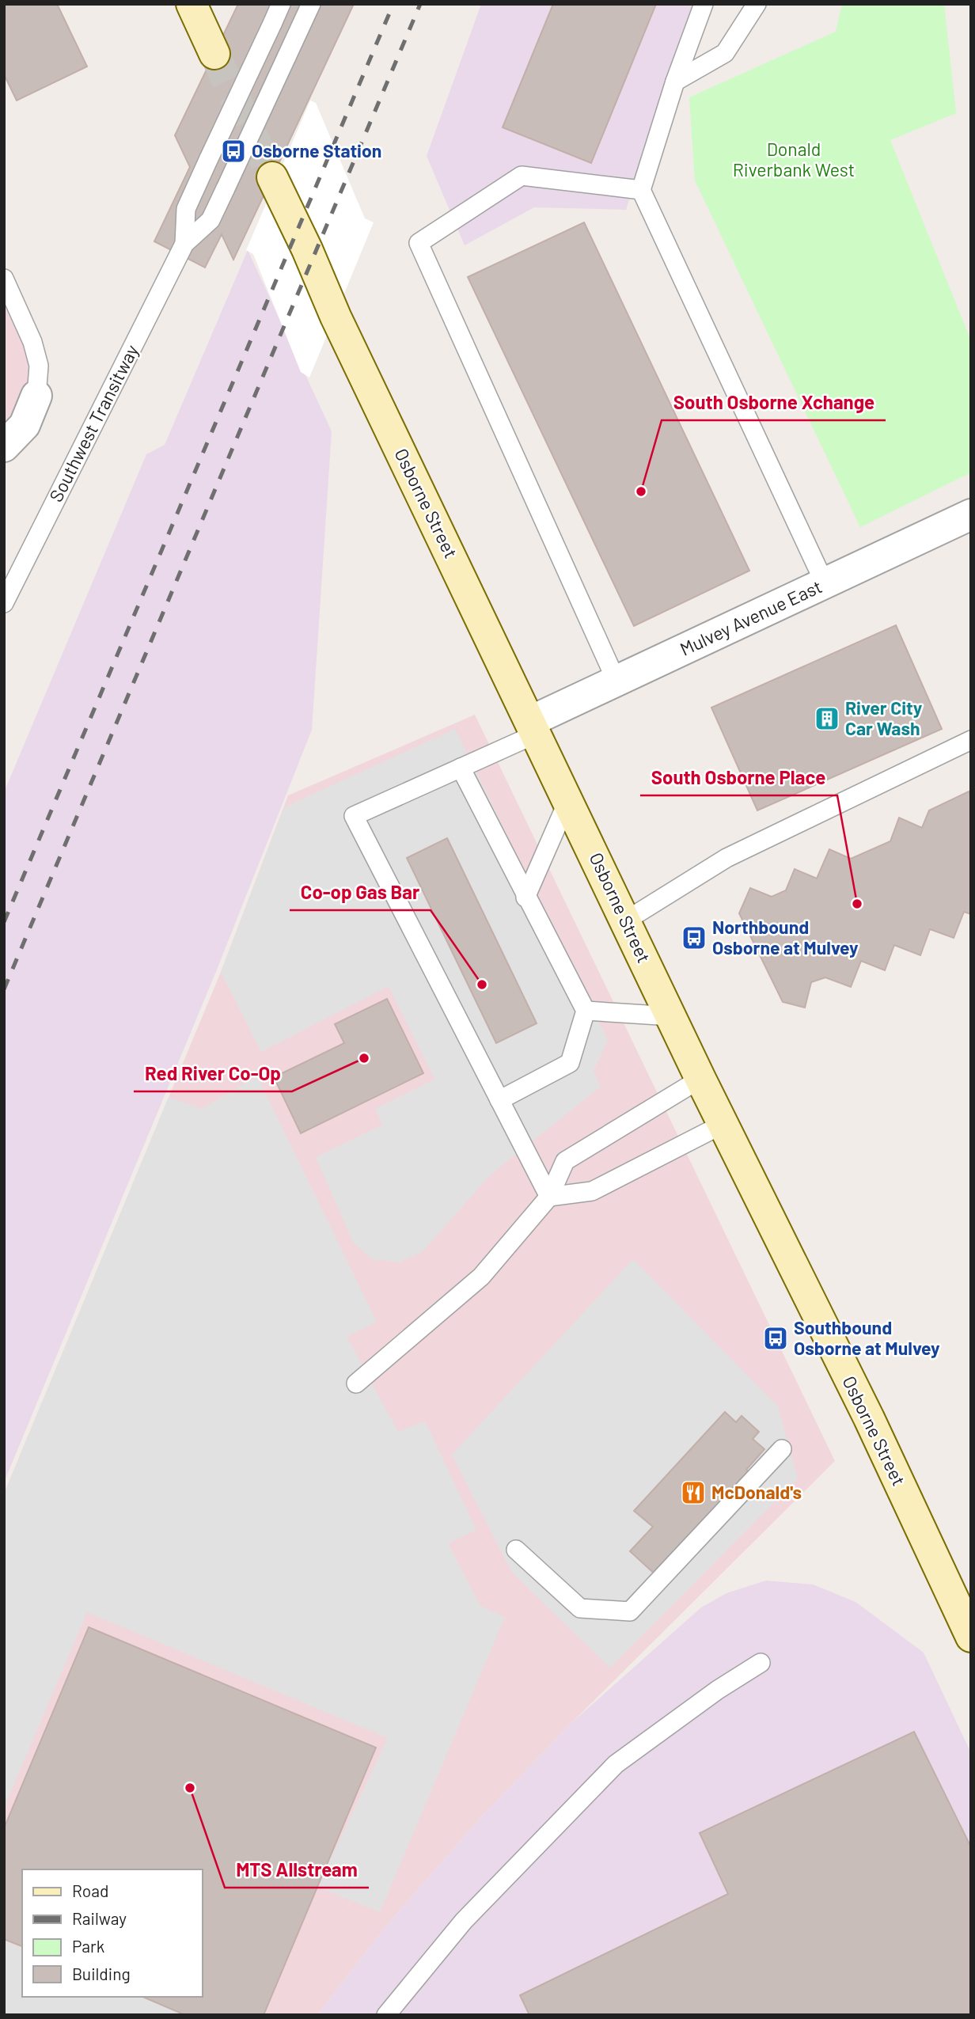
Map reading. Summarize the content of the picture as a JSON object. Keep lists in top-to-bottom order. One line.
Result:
{"streets":{"main road":["Osborne Street"],"street":["Mulvey Avenue East"],"lane":["Southwest Transitway"]},"crossings":[["Osborne Street","Mulvey Avenue East"]],"parks":["Donald Riverbank West"],"places":{"bus stop":["Osborne Station","Northbound Osborne at Mulvey","Southbound Osborne at Mulvey"],"other":["South Osborne Xchange","South Osborne Place","Co-op Gas Bar","Red River Co-Op","MTS Allstream"],"building":["River City Car Wash"],"restaurant":["McDonald's"]},"legend":["Road","Railway","Park","Building"]}
